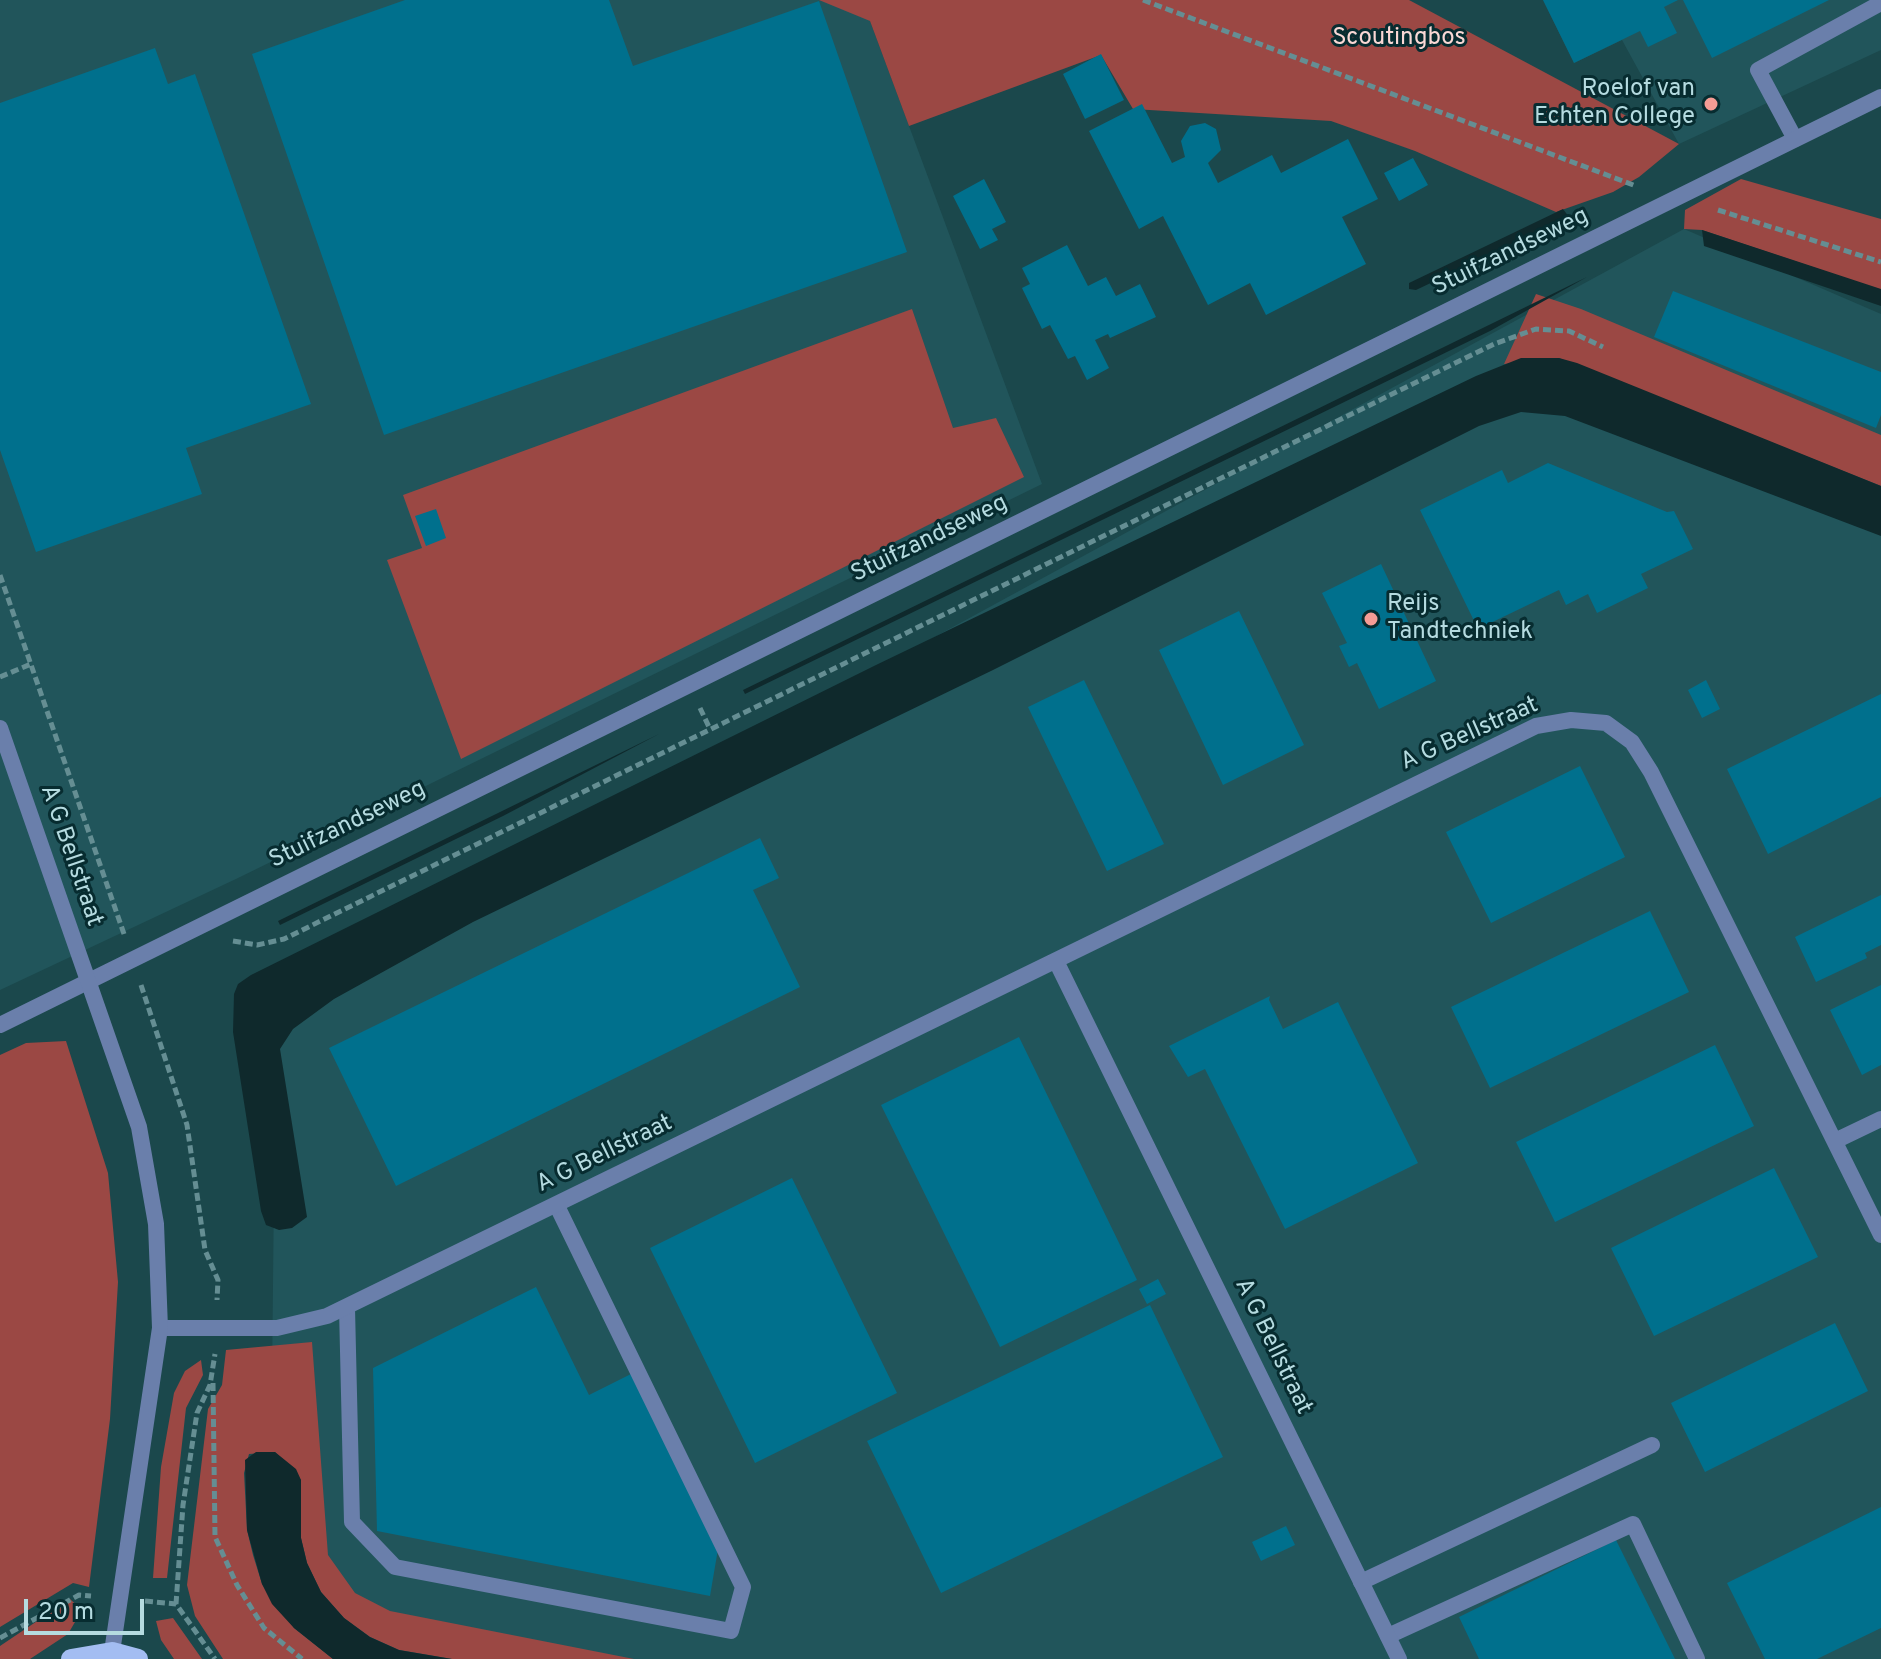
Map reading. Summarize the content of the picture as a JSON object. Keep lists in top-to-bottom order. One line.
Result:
{"streets":{"street":["Stuifzandseweg","A G Bellstraat"]},"crossings":[["Stuifzandseweg","A G Bellstraat"]],"parks":["Scoutingbos"],"places":["Roelof van Echten College","Reijs Tandtechniek"],"scale_bar":"20 m"}
